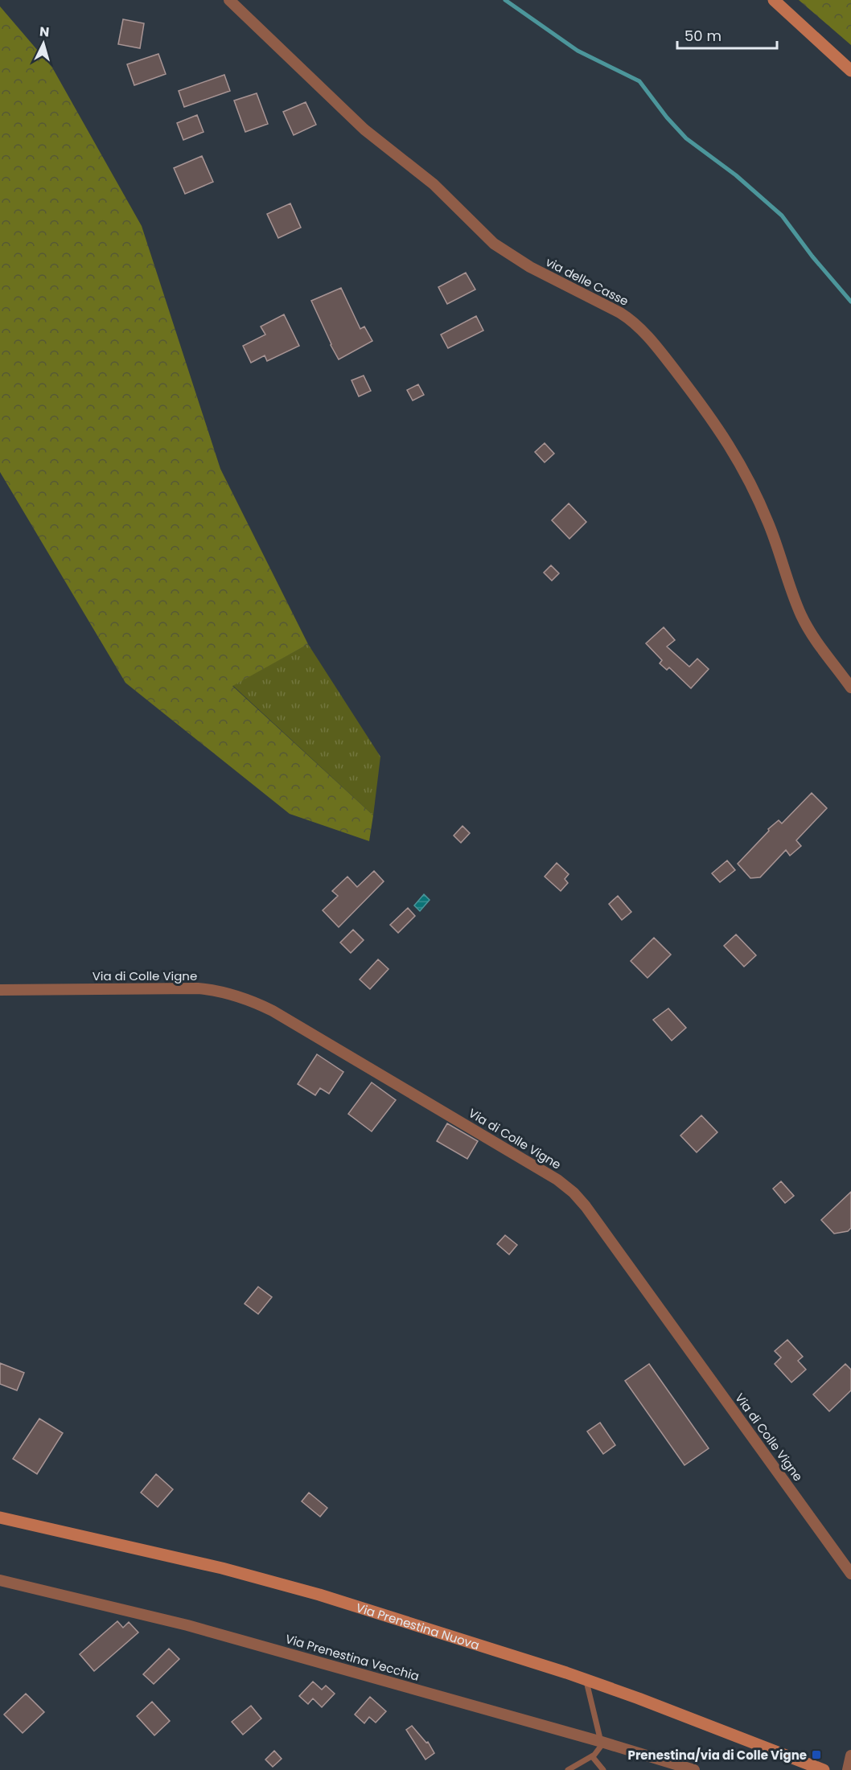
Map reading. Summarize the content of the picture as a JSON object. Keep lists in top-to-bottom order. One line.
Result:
{"streets":{"main road":["Via Prenestina Nuova"],"street":["via delle Casse","Via di Colle Vigne","Via Prenestina Vecchia"]},"places":{"transit":["Prenestina/via di Colle Vigne"]},"scale_bar":"50 m","north":"top"}
